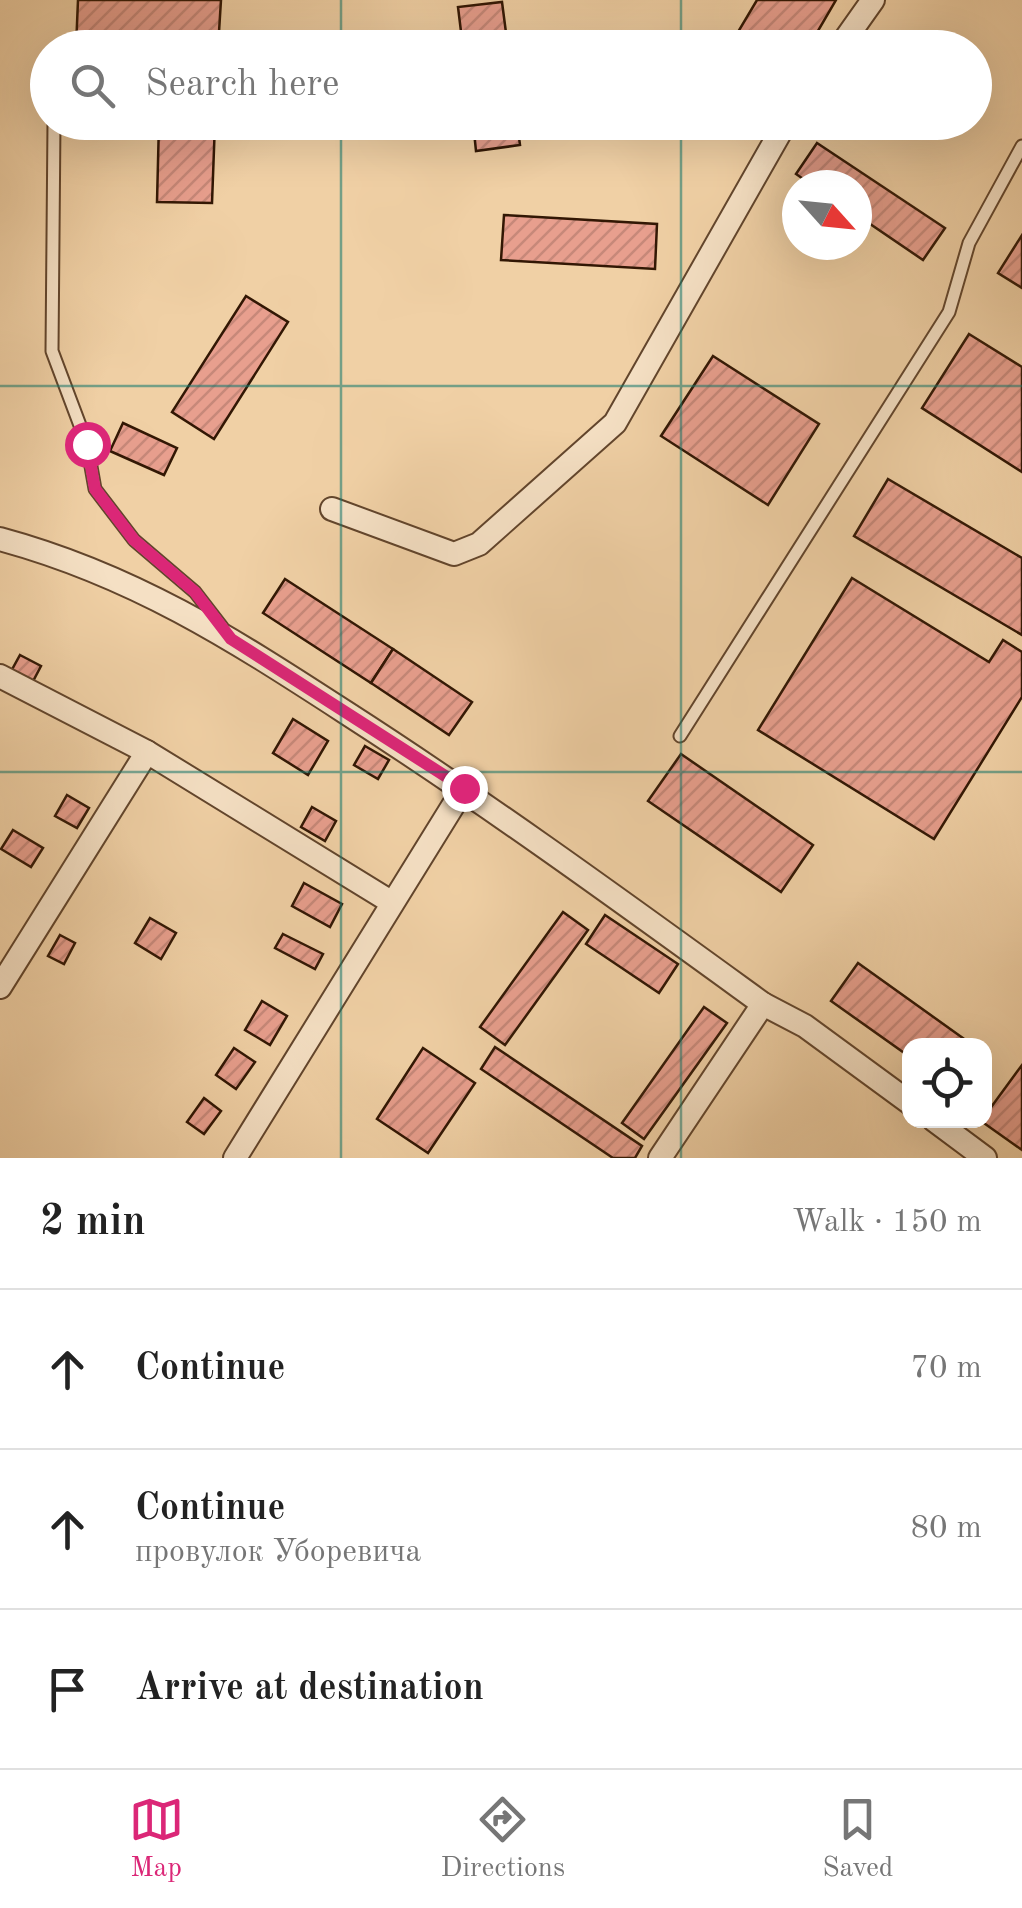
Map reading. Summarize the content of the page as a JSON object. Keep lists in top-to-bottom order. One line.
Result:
{"north":"bottom right","page":{"search":"Search here","heading":["2 min","Walk · 150 m"],"list":[["Continue","70 m"],["Continue","провулок Уборевича","80 m"],"Arrive at destination"],"nav":["Map","Directions","Saved"]}}
